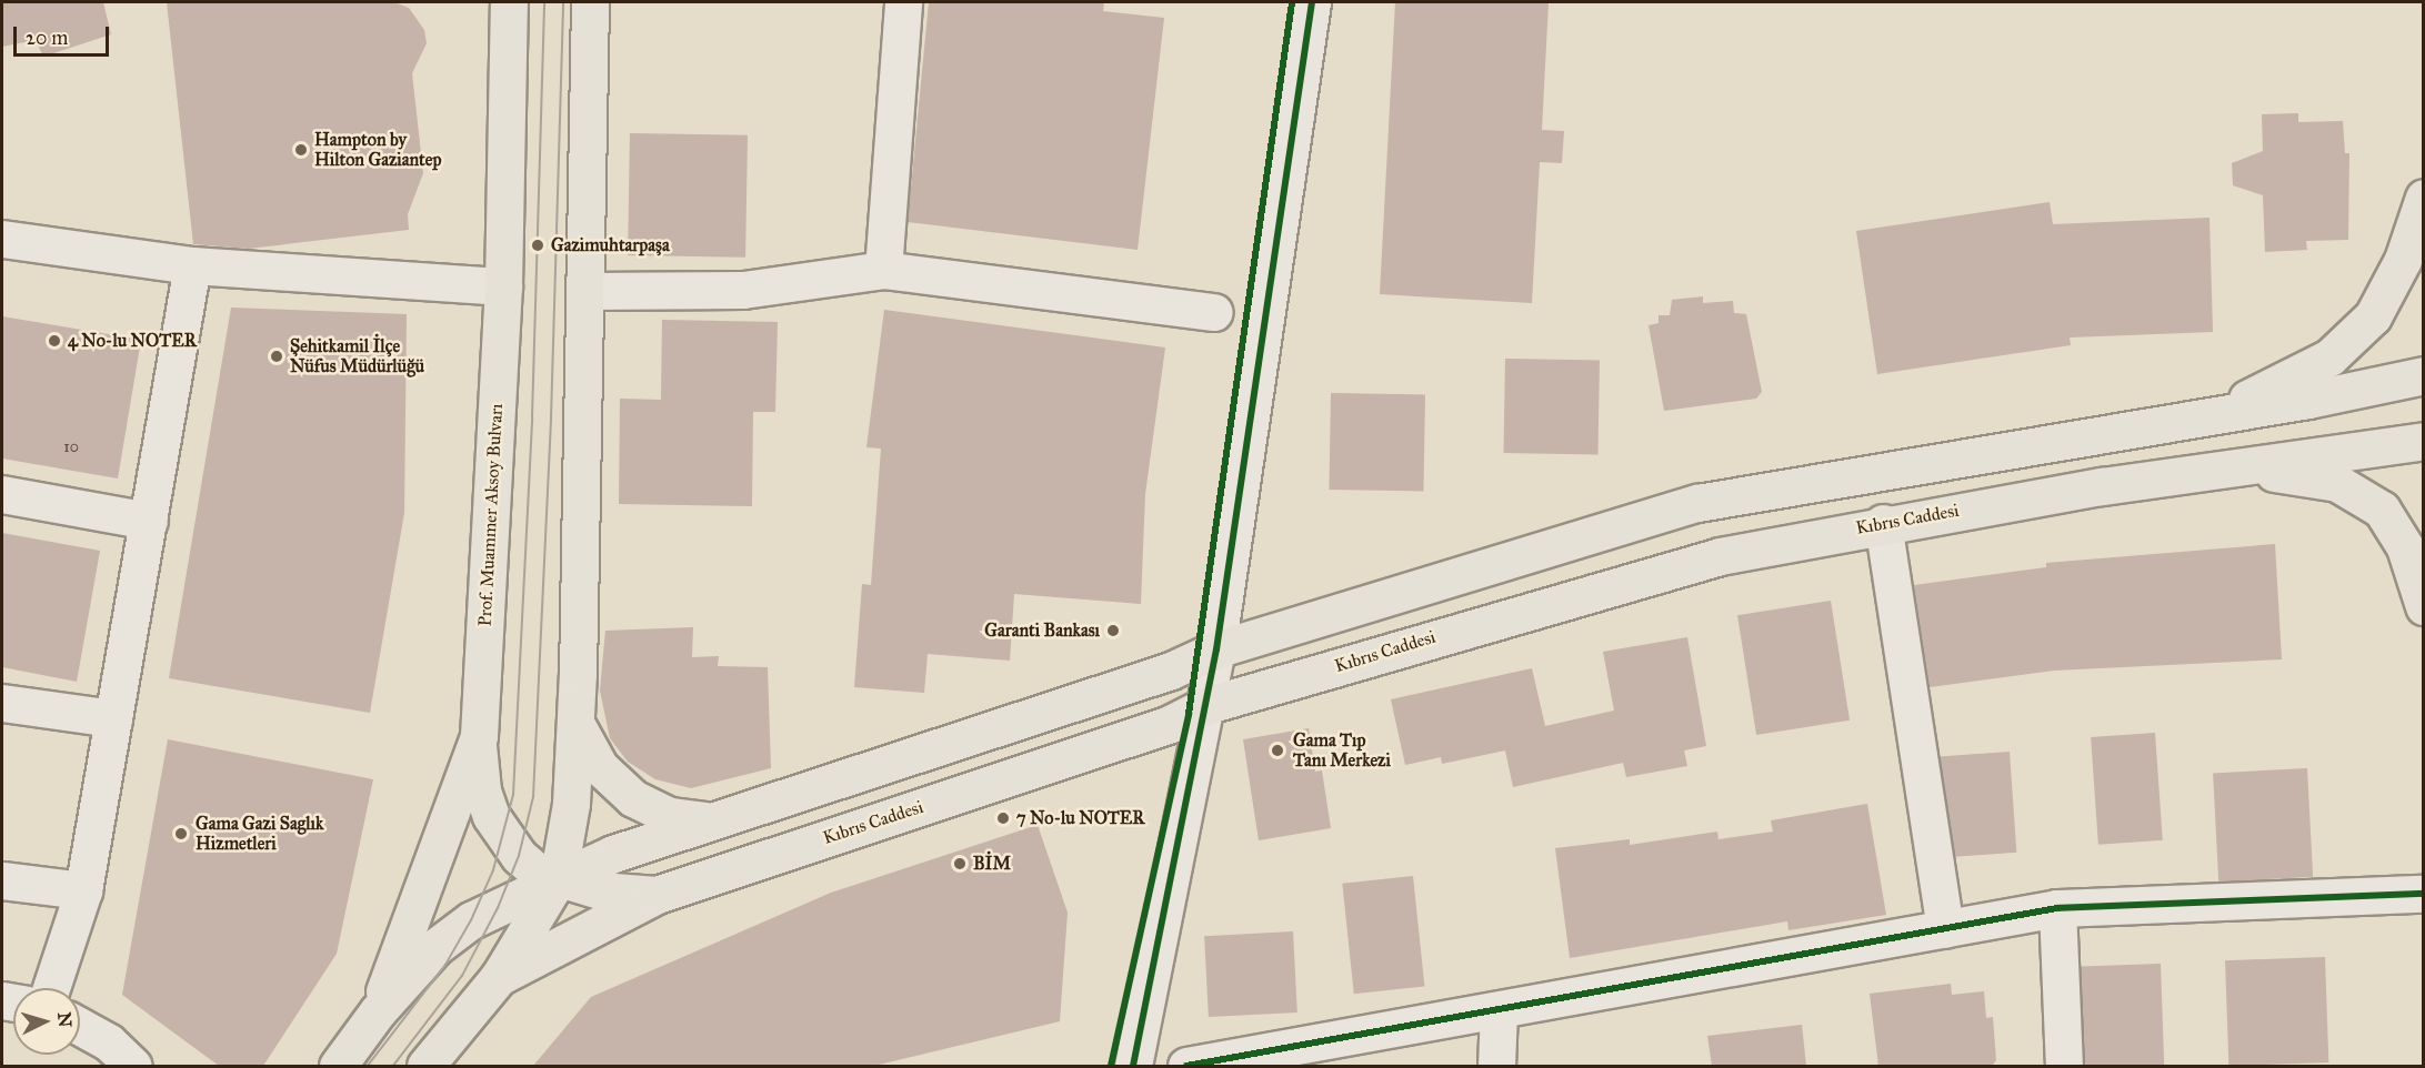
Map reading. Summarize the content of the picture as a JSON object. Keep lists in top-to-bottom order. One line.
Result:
{"streets":{"main road":["Prof. Muammer Aksoy Bulvarı","Kıbrıs Caddesi"]},"places":["Hampton by Hilton Gaziantep","Gazimuhtarpaşa","4 No-lu NOTER","Şehitkamil İlçe Nüfus Müdürlüğü","Garanti Bankası","Gama Tıp Tanı Merkezi","7 No-lu NOTER","Gama Gazi Saglık Hizmetleri","BİM"],"house_numbers":["10"],"scale_bar":"20 m","north":"right"}
